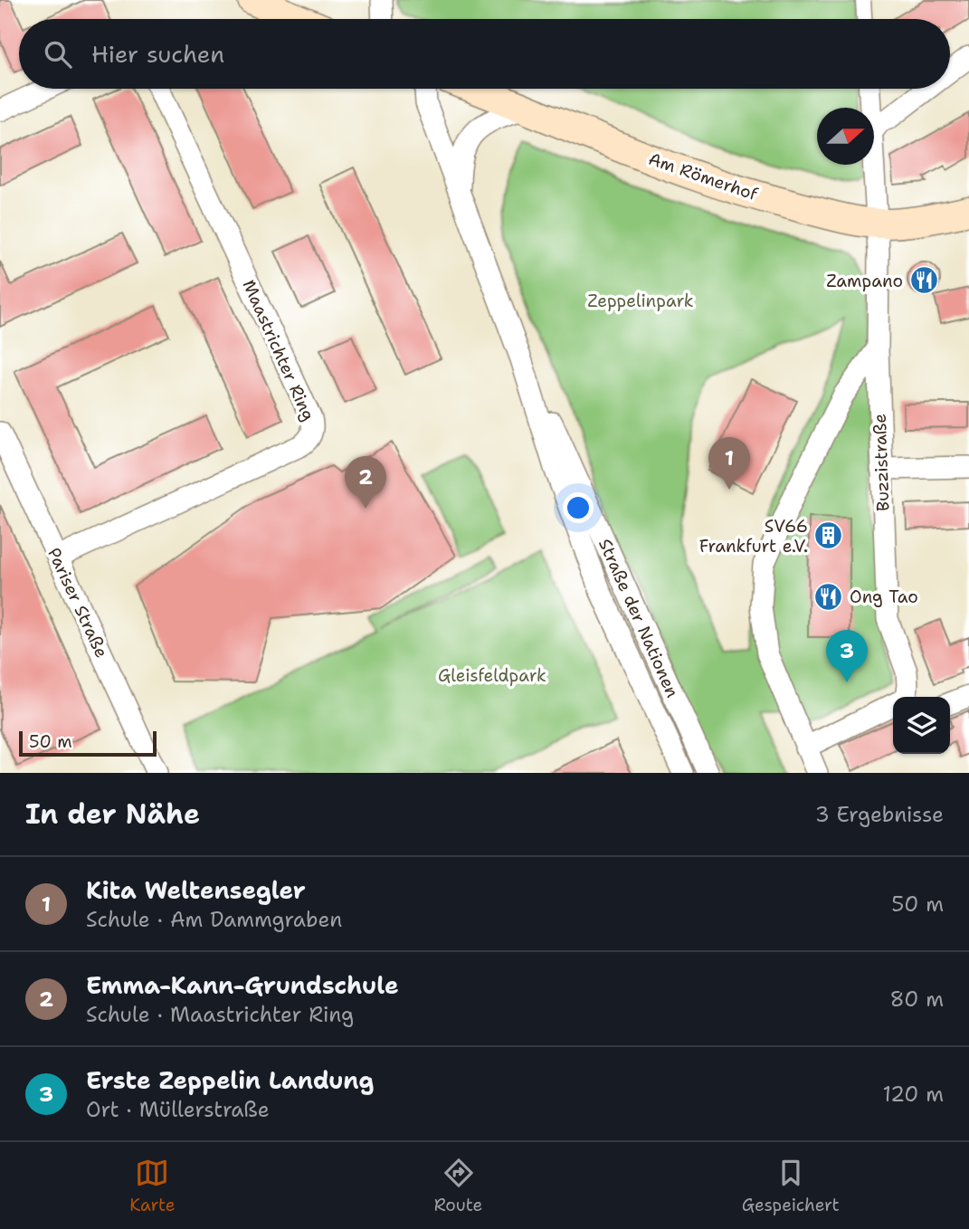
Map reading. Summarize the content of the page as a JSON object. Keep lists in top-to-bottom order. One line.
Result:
{"streets":{"main road":["Am Römerhof"],"street":["Maastrichter Ring","Buzzistraße","Pariser Straße","Straße der Nationen"]},"crossings":[["Am Römerhof","Buzzistraße"],["Am Römerhof","Straße der Nationen"],["Maastrichter Ring","Pariser Straße"]],"parks":["Zeppelinpark","Gleisfeldpark"],"places":{"restaurant":["Zampano","Ong Tao"],"building":["SV66 Frankfurt e.V."]},"scale_bar":"50 m","north":"right","page":{"search":"Hier suchen","pins":["1","2","3"],"scale":"50 m","heading":["In der Nähe","3 Ergebnisse"],"list":[{"mark":"1","name":"Kita Weltensegler","note":"Schule · Am Dammgraben","value":"50 m"},{"mark":"2","name":"Emma-Kann-Grundschule","note":"Schule · Maastrichter Ring","value":"80 m"},{"mark":"3","name":"Erste Zeppelin Landung","note":"Ort · Müllerstraße","value":"120 m"}],"nav":["Karte","Route","Gespeichert"]}}
